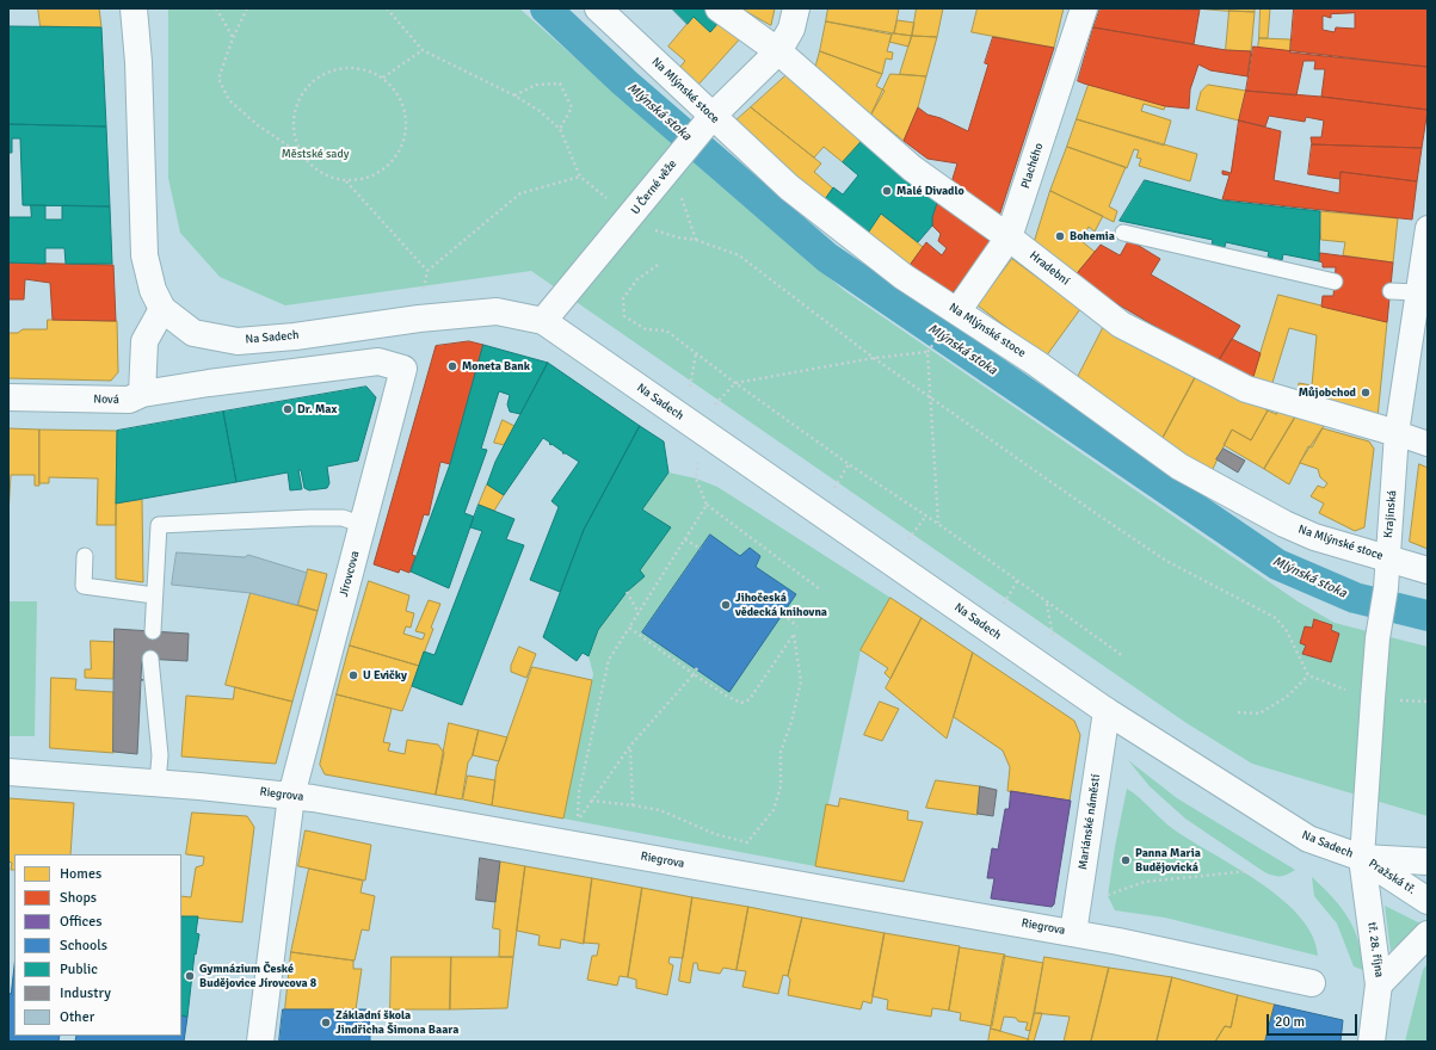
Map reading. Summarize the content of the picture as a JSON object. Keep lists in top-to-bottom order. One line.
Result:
{"streets":{"street":["Na Mlýnské stoce","Plachého","U Černé věže","Hradební","Na Sadech","Nová","Krajinská","Jírovcova","Riegrova","Mariánské náměstí","Pražská tř.","tř. 28. října"]},"crossings":[["Na Mlýnské stoce","Plachého"],["Na Mlýnské stoce","U Černé věže"],["Na Mlýnské stoce","Krajinská"],["Plachého","Hradební"],["U Černé věže","Hradební"],["U Černé věže","Na Sadech"],["Hradební","Krajinská"],["Na Sadech","Krajinská"],["Na Sadech","Mariánské náměstí"],["Na Sadech","Pražská tř."],["Na Sadech","tř. 28. října"],["Nová","Jírovcova"],["Krajinská","Pražská tř."],["Krajinská","tř. 28. října"],["Jírovcova","Riegrova"],["Riegrova","Mariánské náměstí"],["Pražská tř.","tř. 28. října"]],"water":["Mlýnská stoka"],"parks":["Městské sady"],"places":["Malé Divadlo","Bohemia","Moneta Bank","Můjobchod","Dr. Max","Jihočeská vědecká knihovna","U Evičky","Panna Maria Budějovická","Gymnázium České Budějovice Jírovcova 8","Základní škola Jindřicha Šimona Baara"],"legend":["Homes","Shops","Offices","Schools","Public","Industry","Other"],"scale_bar":"20 m"}
